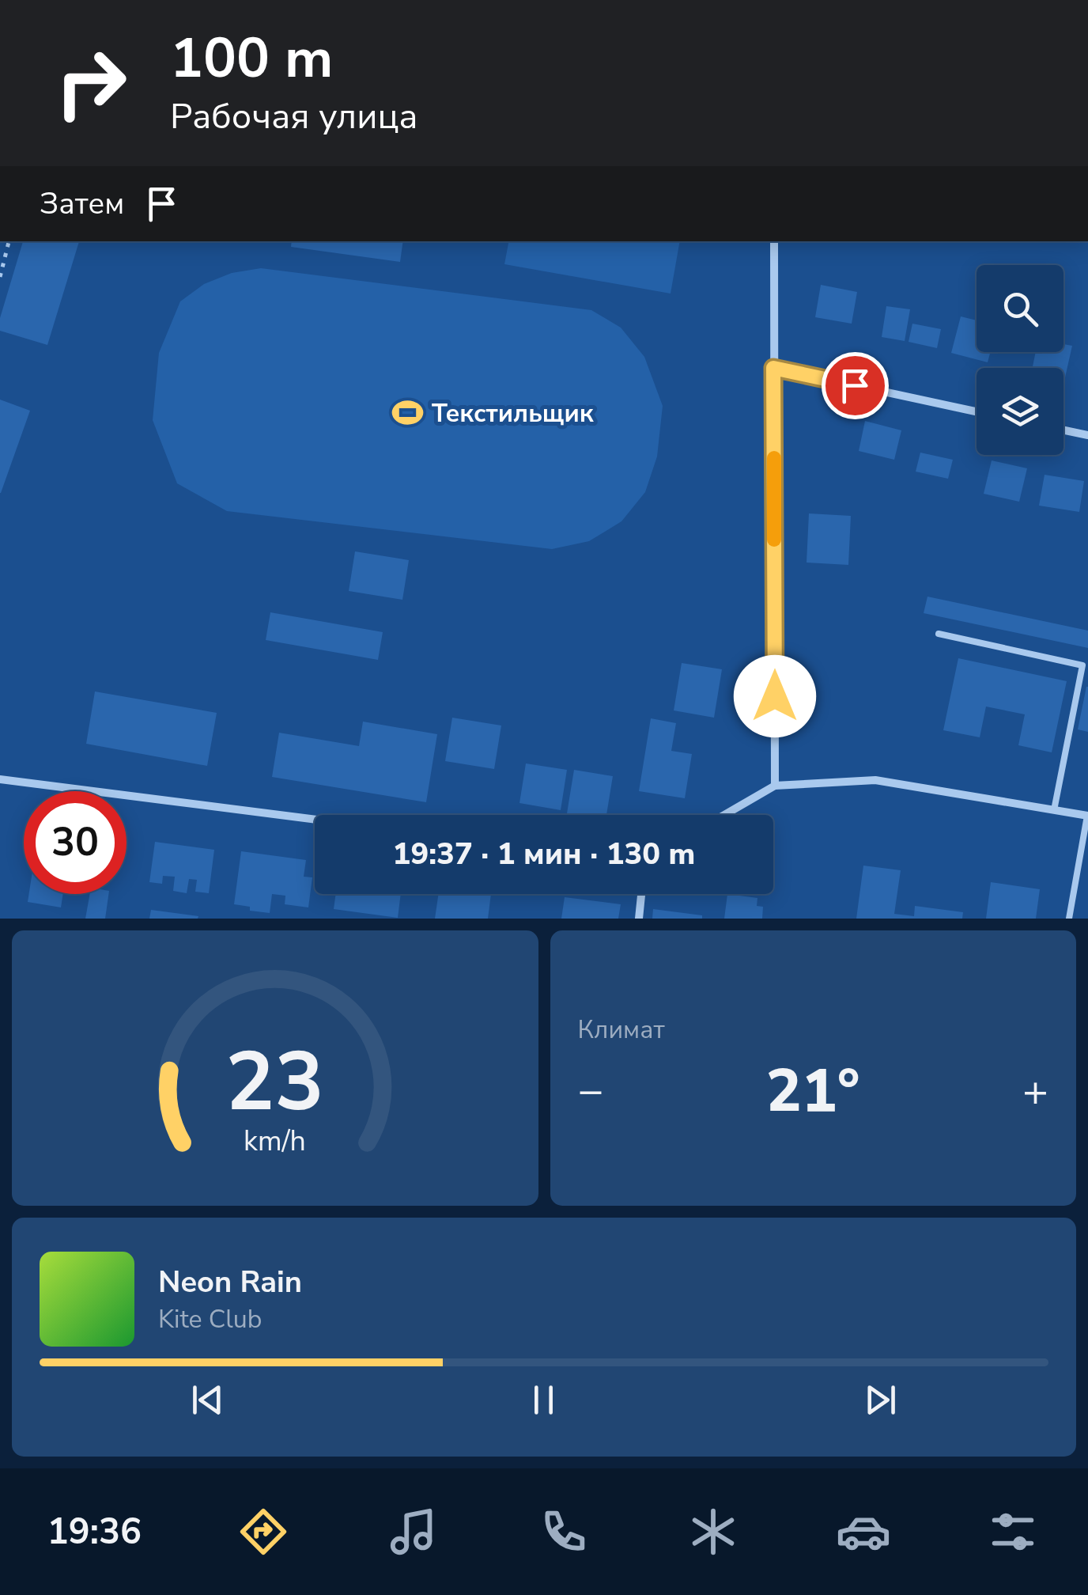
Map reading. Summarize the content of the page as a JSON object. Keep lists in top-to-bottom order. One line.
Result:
{"places":{"sports":["Текстильщик"]},"page":{"turn":["100 m","Рабочая улица"],"then":"Затем","limit":"30","trip":"19:37 · 1 мин · 130 m","tile":"Климат","heat":["−","21°","+"],"song":["Neon Rain","Kite Club"],"tabs":"19:36","gauge":["23","km/h"]}}
